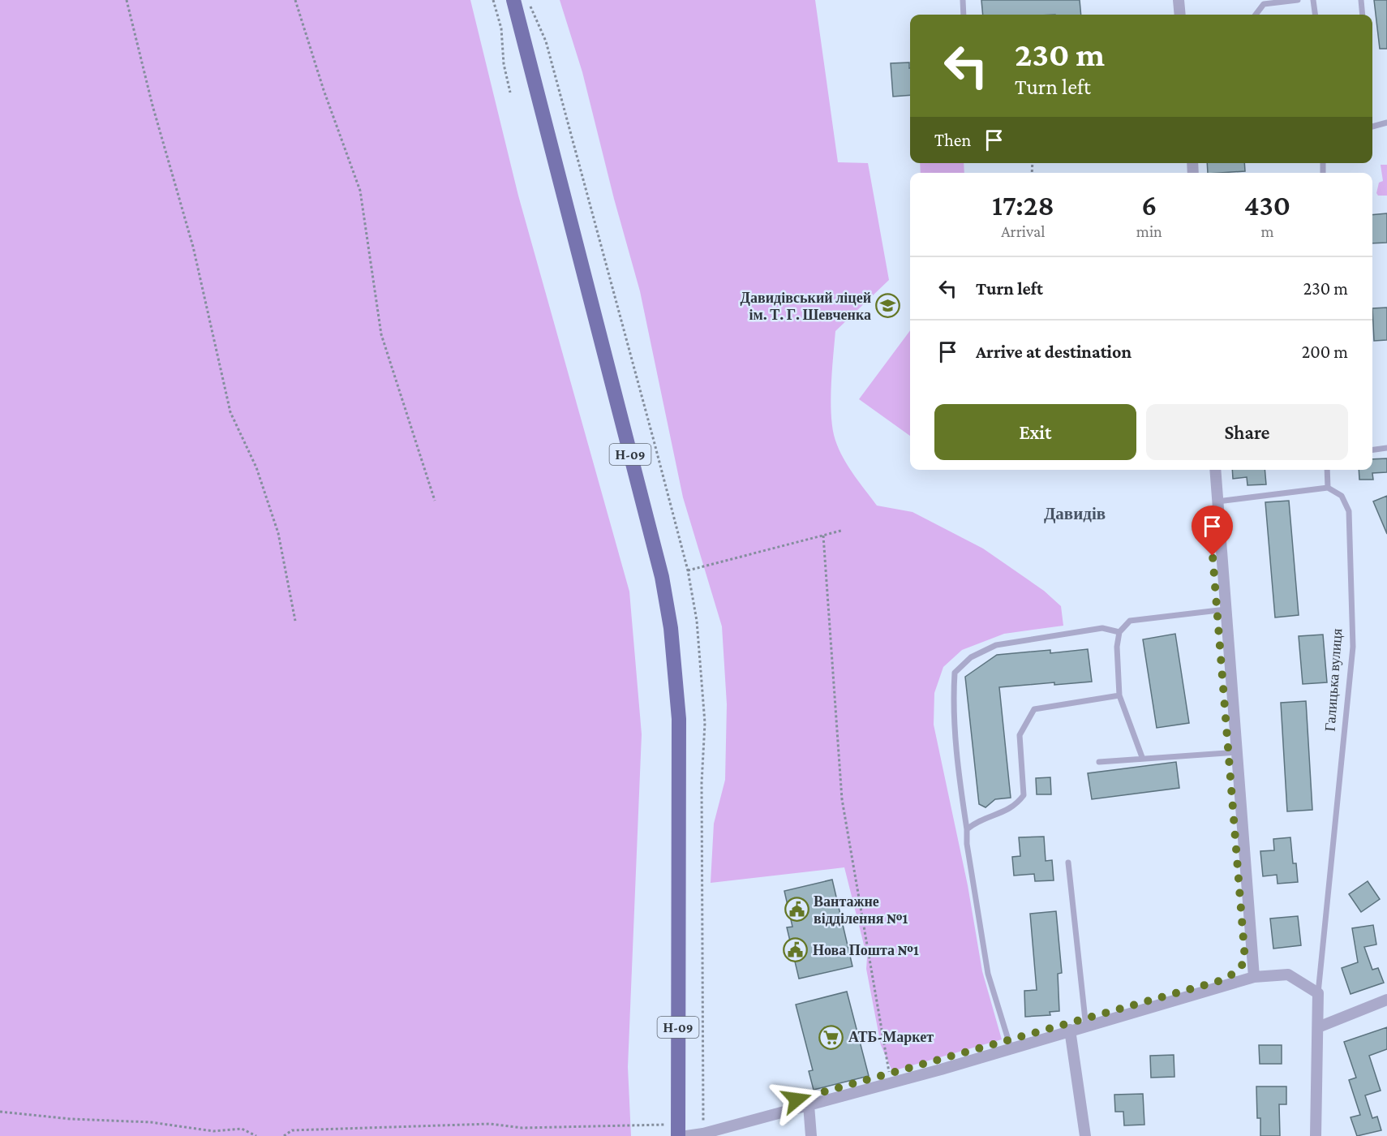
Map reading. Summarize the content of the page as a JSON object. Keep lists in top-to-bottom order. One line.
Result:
{"streets":{"main road":["Н-09"],"street":["Галицька вулиця"]},"districts":["Давидів"],"places":{"school or university":["Давидівський ліцей ім. Т. Г. Шевченка"],"public building":["Вантажне відділення №1","Нова Пошта №1"],"supermarket":["АТБ-Маркет"]},"page":{"turn":["230 m","Turn left"],"then":"Then","eta":["17:28","Arrival","6","min","430","m"],"list":[{"name":"Turn left","value":"230 m"},{"name":"Arrive at destination","value":"200 m"}],"buttons":["Exit","Share"]}}
